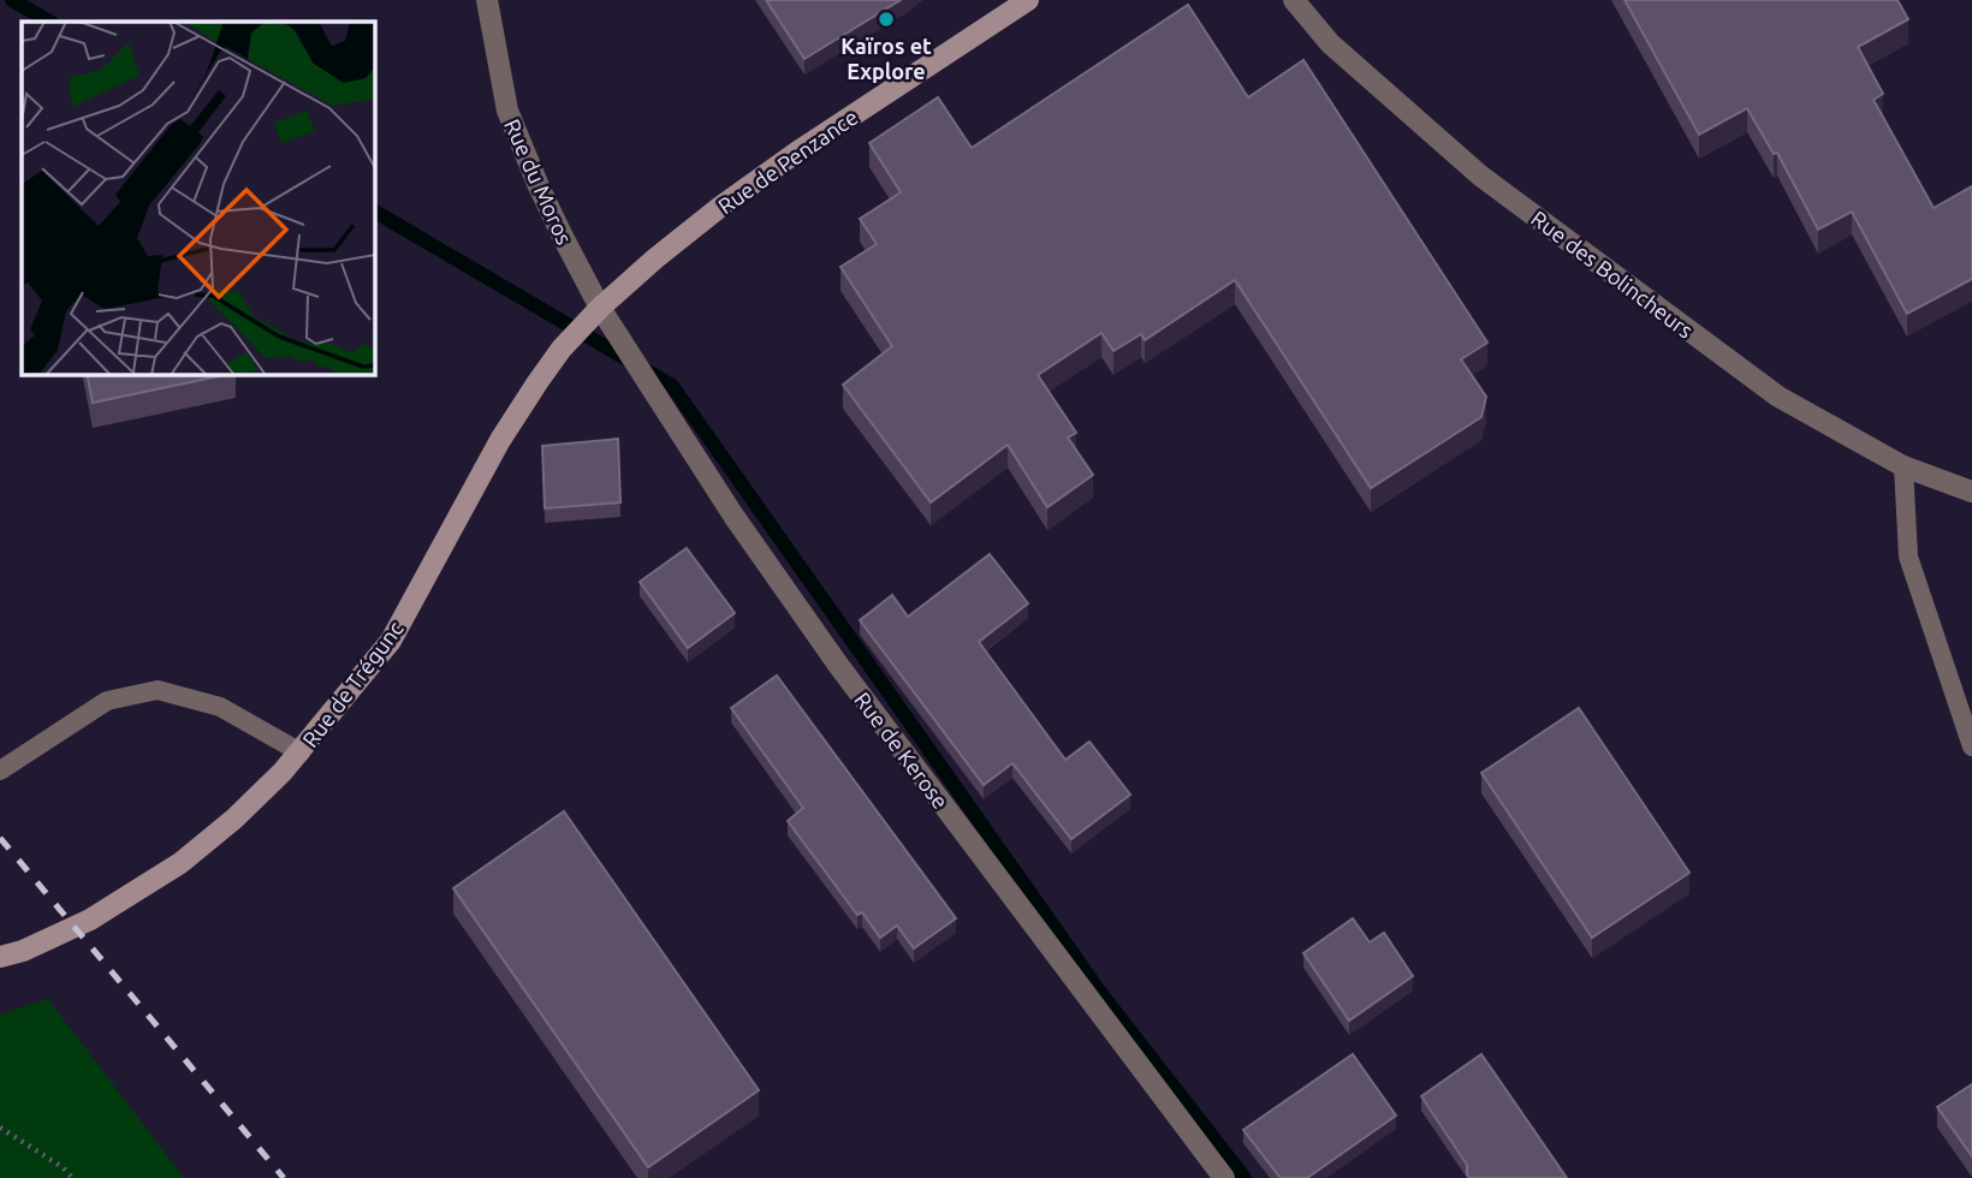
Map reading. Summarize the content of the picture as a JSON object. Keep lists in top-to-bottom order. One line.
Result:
{"streets":{"main road":["Rue de Penzance","Rue de Trégunc"],"street":["Rue du Moros","Rue des Bolincheurs","Rue de Kerose"]},"crossings":[["Rue de Penzance","Rue du Moros"],["Rue de Penzance","Rue de Trégunc"],["Rue de Penzance","Rue de Kerose"],["Rue du Moros","Rue de Trégunc"],["Rue du Moros","Rue de Kerose"],["Rue de Trégunc","Rue de Kerose"]],"places":["Kaïros et Explore"]}
